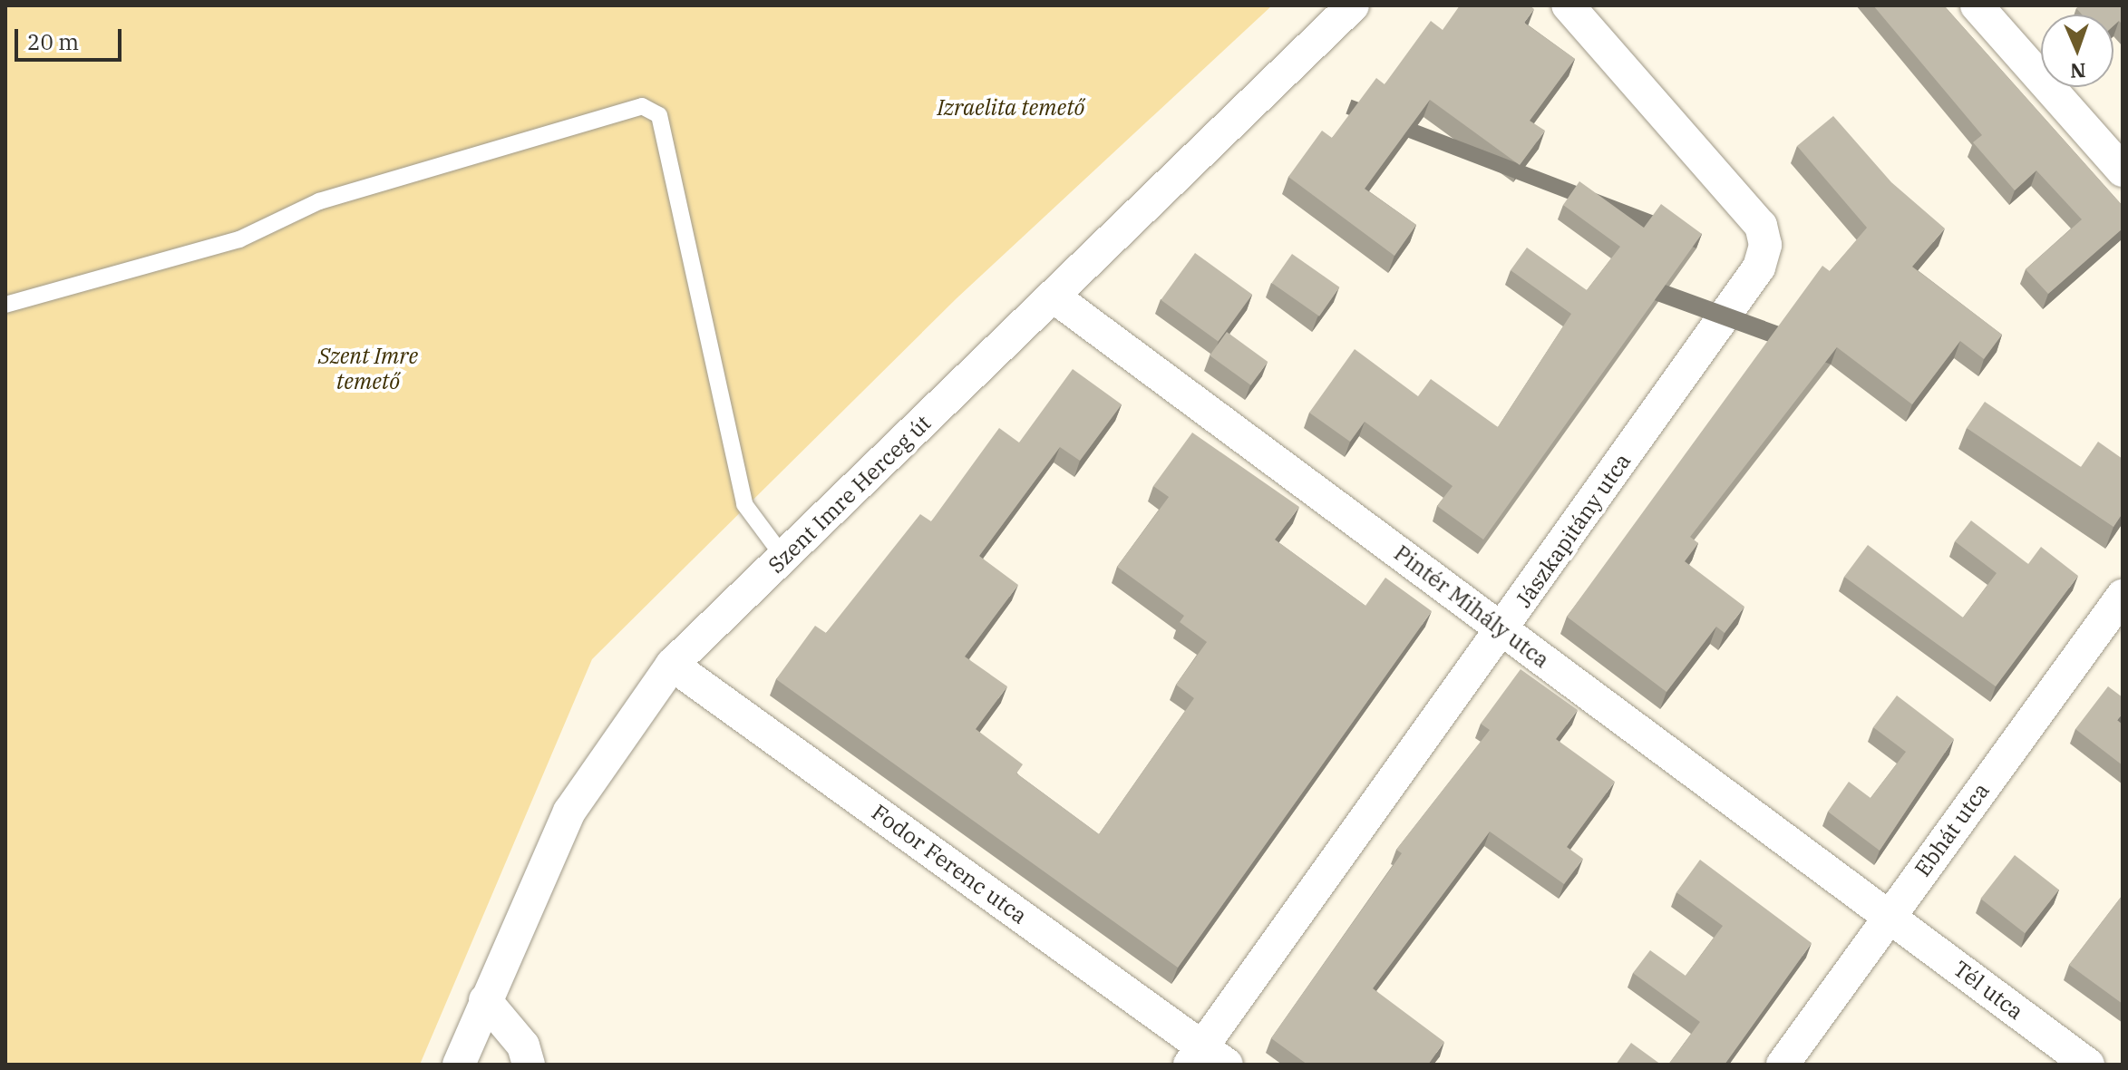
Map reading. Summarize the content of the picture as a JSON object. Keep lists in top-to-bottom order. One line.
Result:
{"streets":{"street":["Szent Imre Herceg út","Jászkapitány utca","Pintér Mihály utca","Ebhát utca","Fodor Ferenc utca","Tél utca"]},"crossings":[["Szent Imre Herceg út","Pintér Mihály utca"],["Szent Imre Herceg út","Fodor Ferenc utca"],["Jászkapitány utca","Pintér Mihály utca"],["Jászkapitány utca","Fodor Ferenc utca"],["Pintér Mihály utca","Ebhát utca"],["Pintér Mihály utca","Tél utca"],["Ebhát utca","Tél utca"]],"parks":["Izraelita temető","Szent Imre temető"],"scale_bar":"20 m","north":"bottom"}
